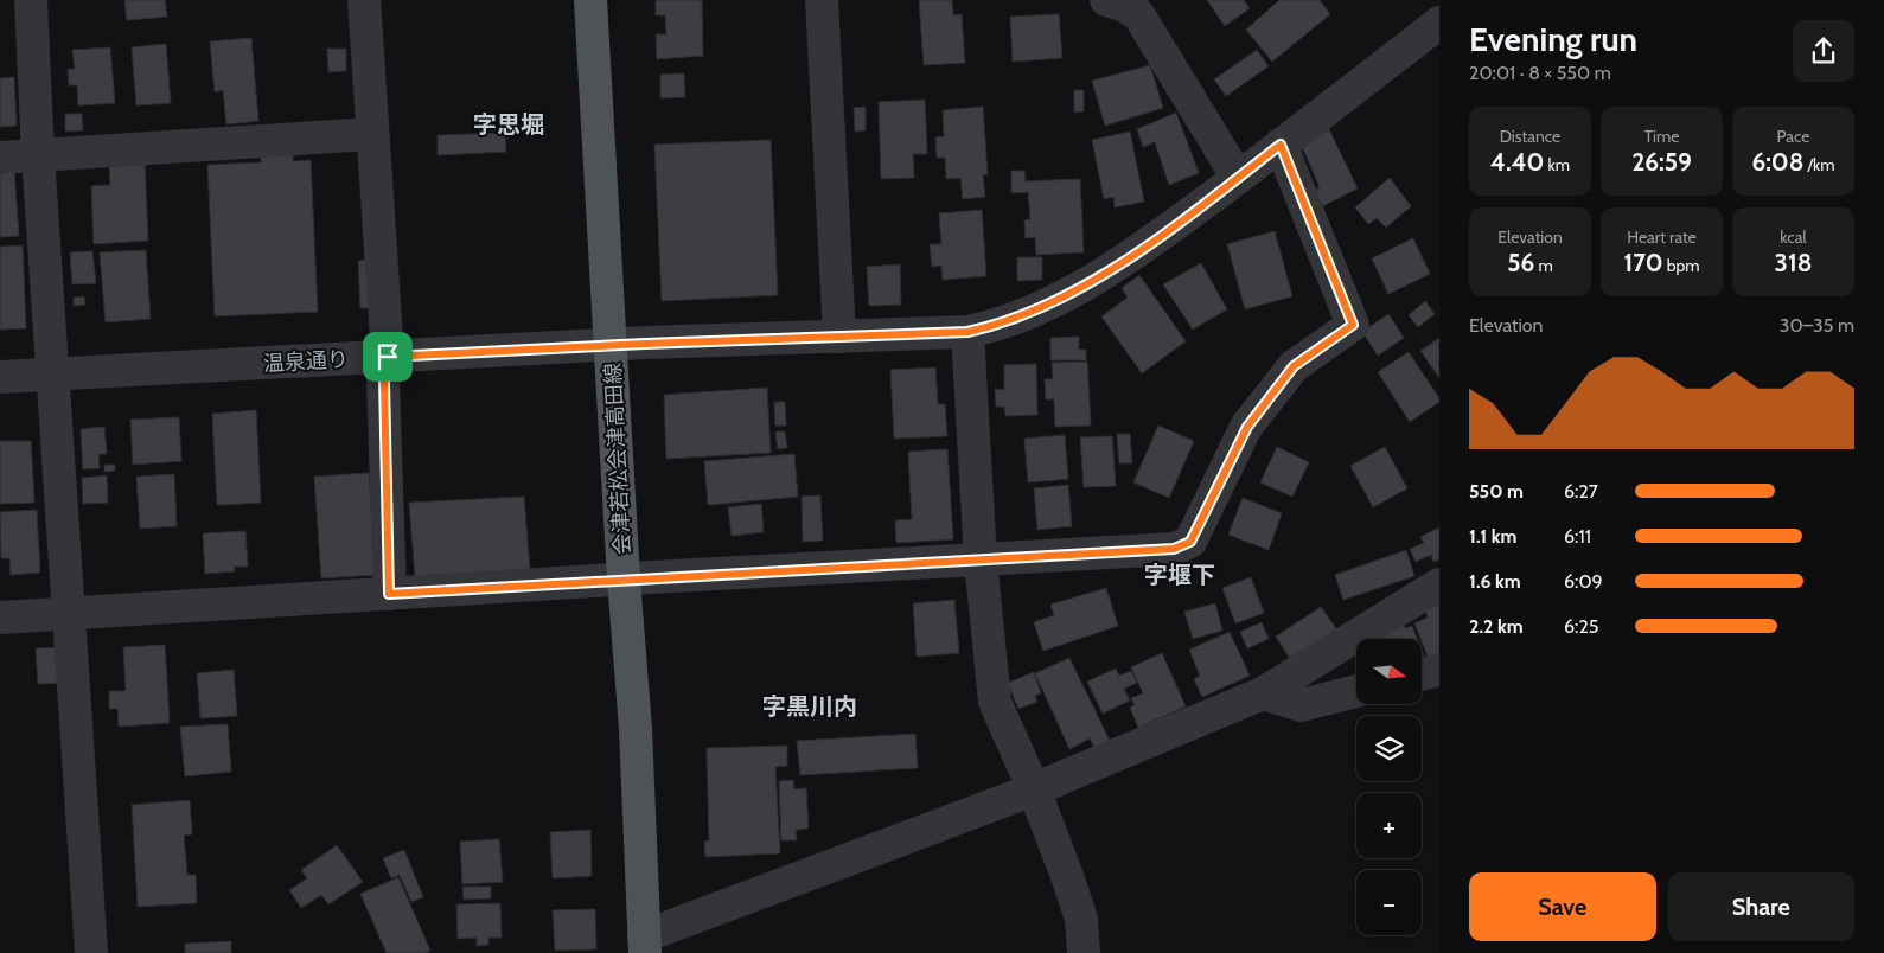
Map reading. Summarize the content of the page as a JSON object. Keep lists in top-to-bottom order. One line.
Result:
{"streets":{"main road":["会津若松会津高田線"],"street":["温泉通り"]},"crossings":[["温泉通り","会津若松会津高田線"]],"districts":["字思堀","字堰下","字黒川内"],"north":"right","page":{"heading":["Evening run","20:01 · 8 × 550 m"],"stats":[["Distance","4.40 km"],["Time","26:59"],["Pace","6:08 /km"],["Elevation","56 m"],["Heart rate","170 bpm"],["kcal","318"]],"chart":["Elevation","30–35 m"],"list":[{"name":"550 m","note":"6:27"},{"name":"1.1 km","note":"6:11"},{"name":"1.6 km","note":"6:09"},{"name":"2.2 km","note":"6:25"}],"map_buttons":["+","−"],"buttons":["Save","Share"]}}
